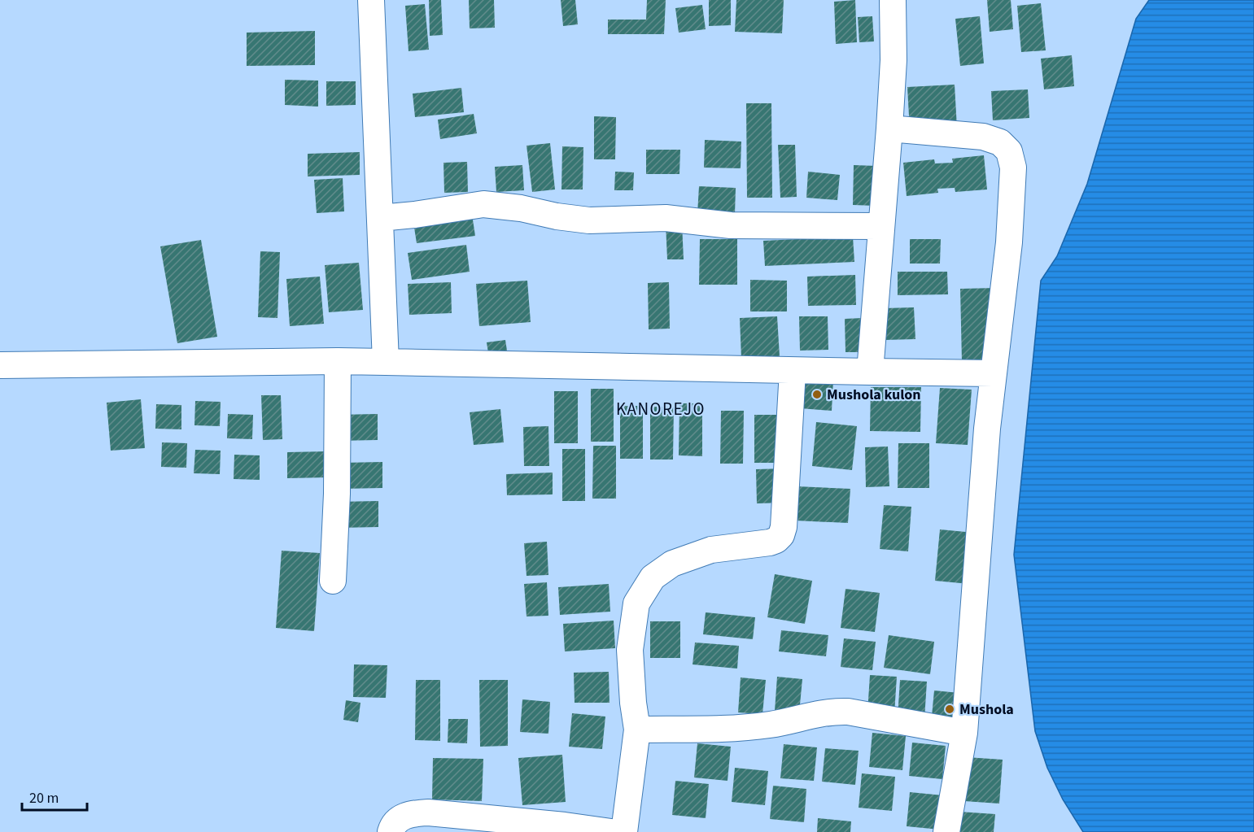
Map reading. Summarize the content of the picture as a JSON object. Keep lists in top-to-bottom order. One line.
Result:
{"districts":["KANOREJO"],"places":["Mushola kulon","Mushola"],"scale_bar":"20 m"}
